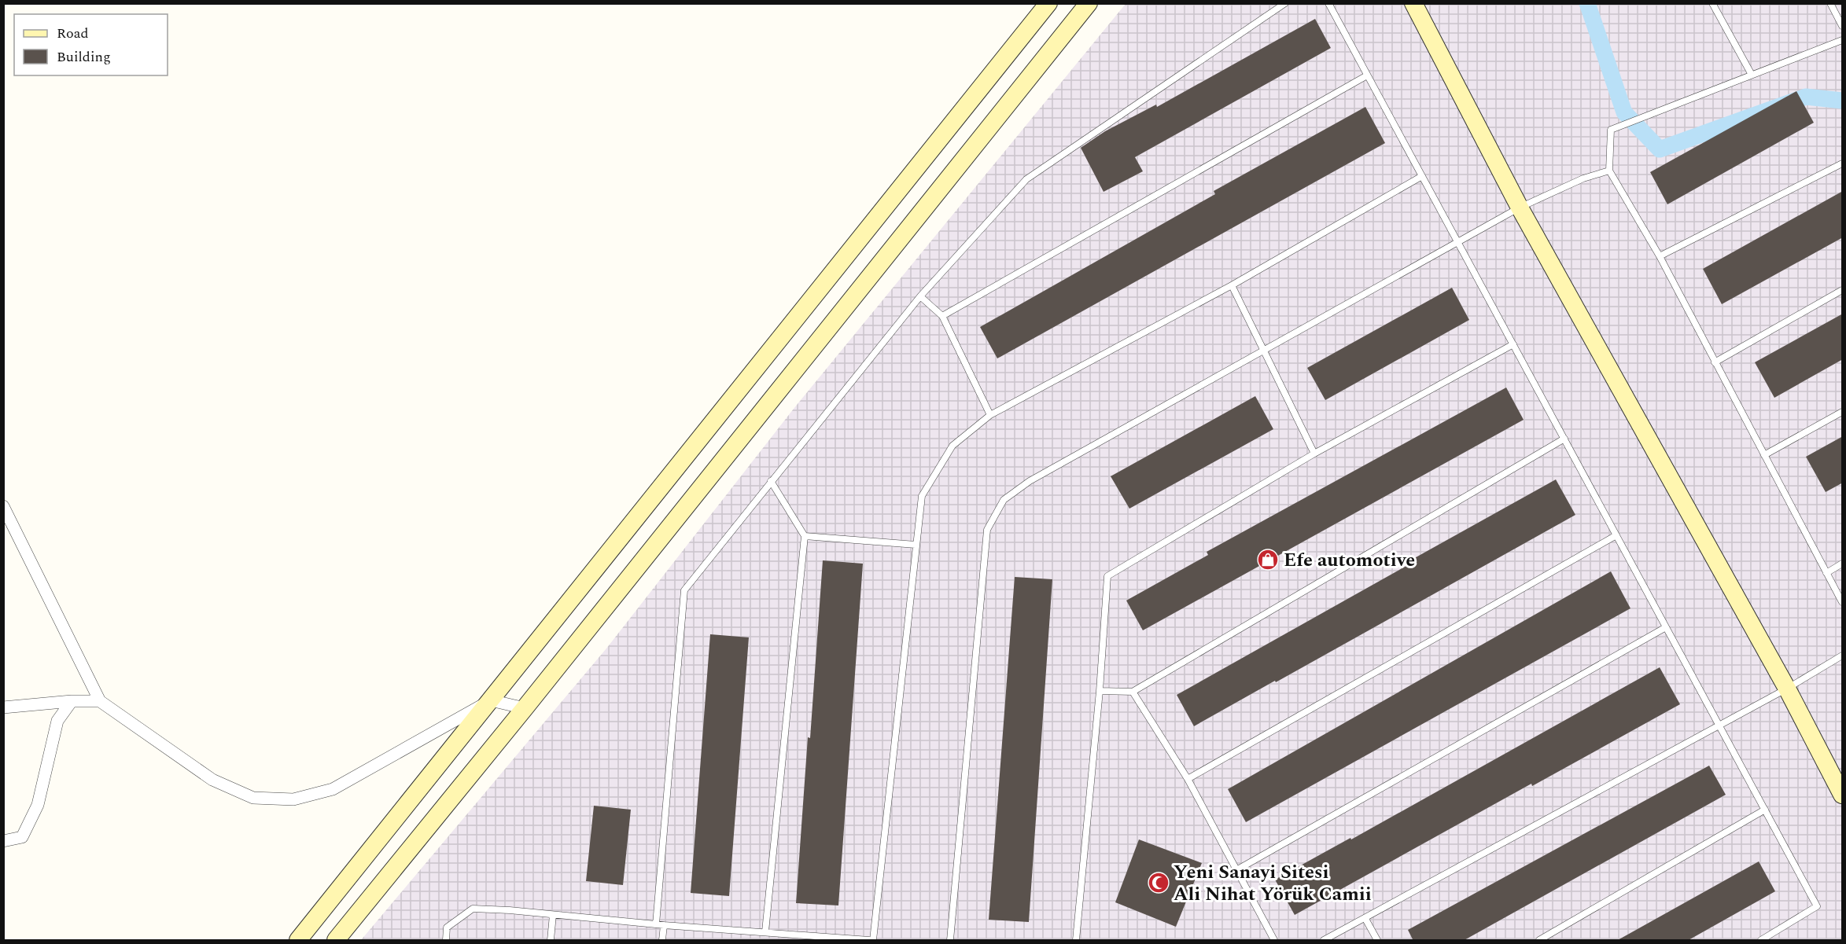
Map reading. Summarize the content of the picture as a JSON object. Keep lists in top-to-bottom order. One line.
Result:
{"places":{"shop":["Efe automotive"],"mosque":["Yeni Sanayi Sitesi Ali Nihat Yörük Camii"]},"legend":["Road","Building"]}
